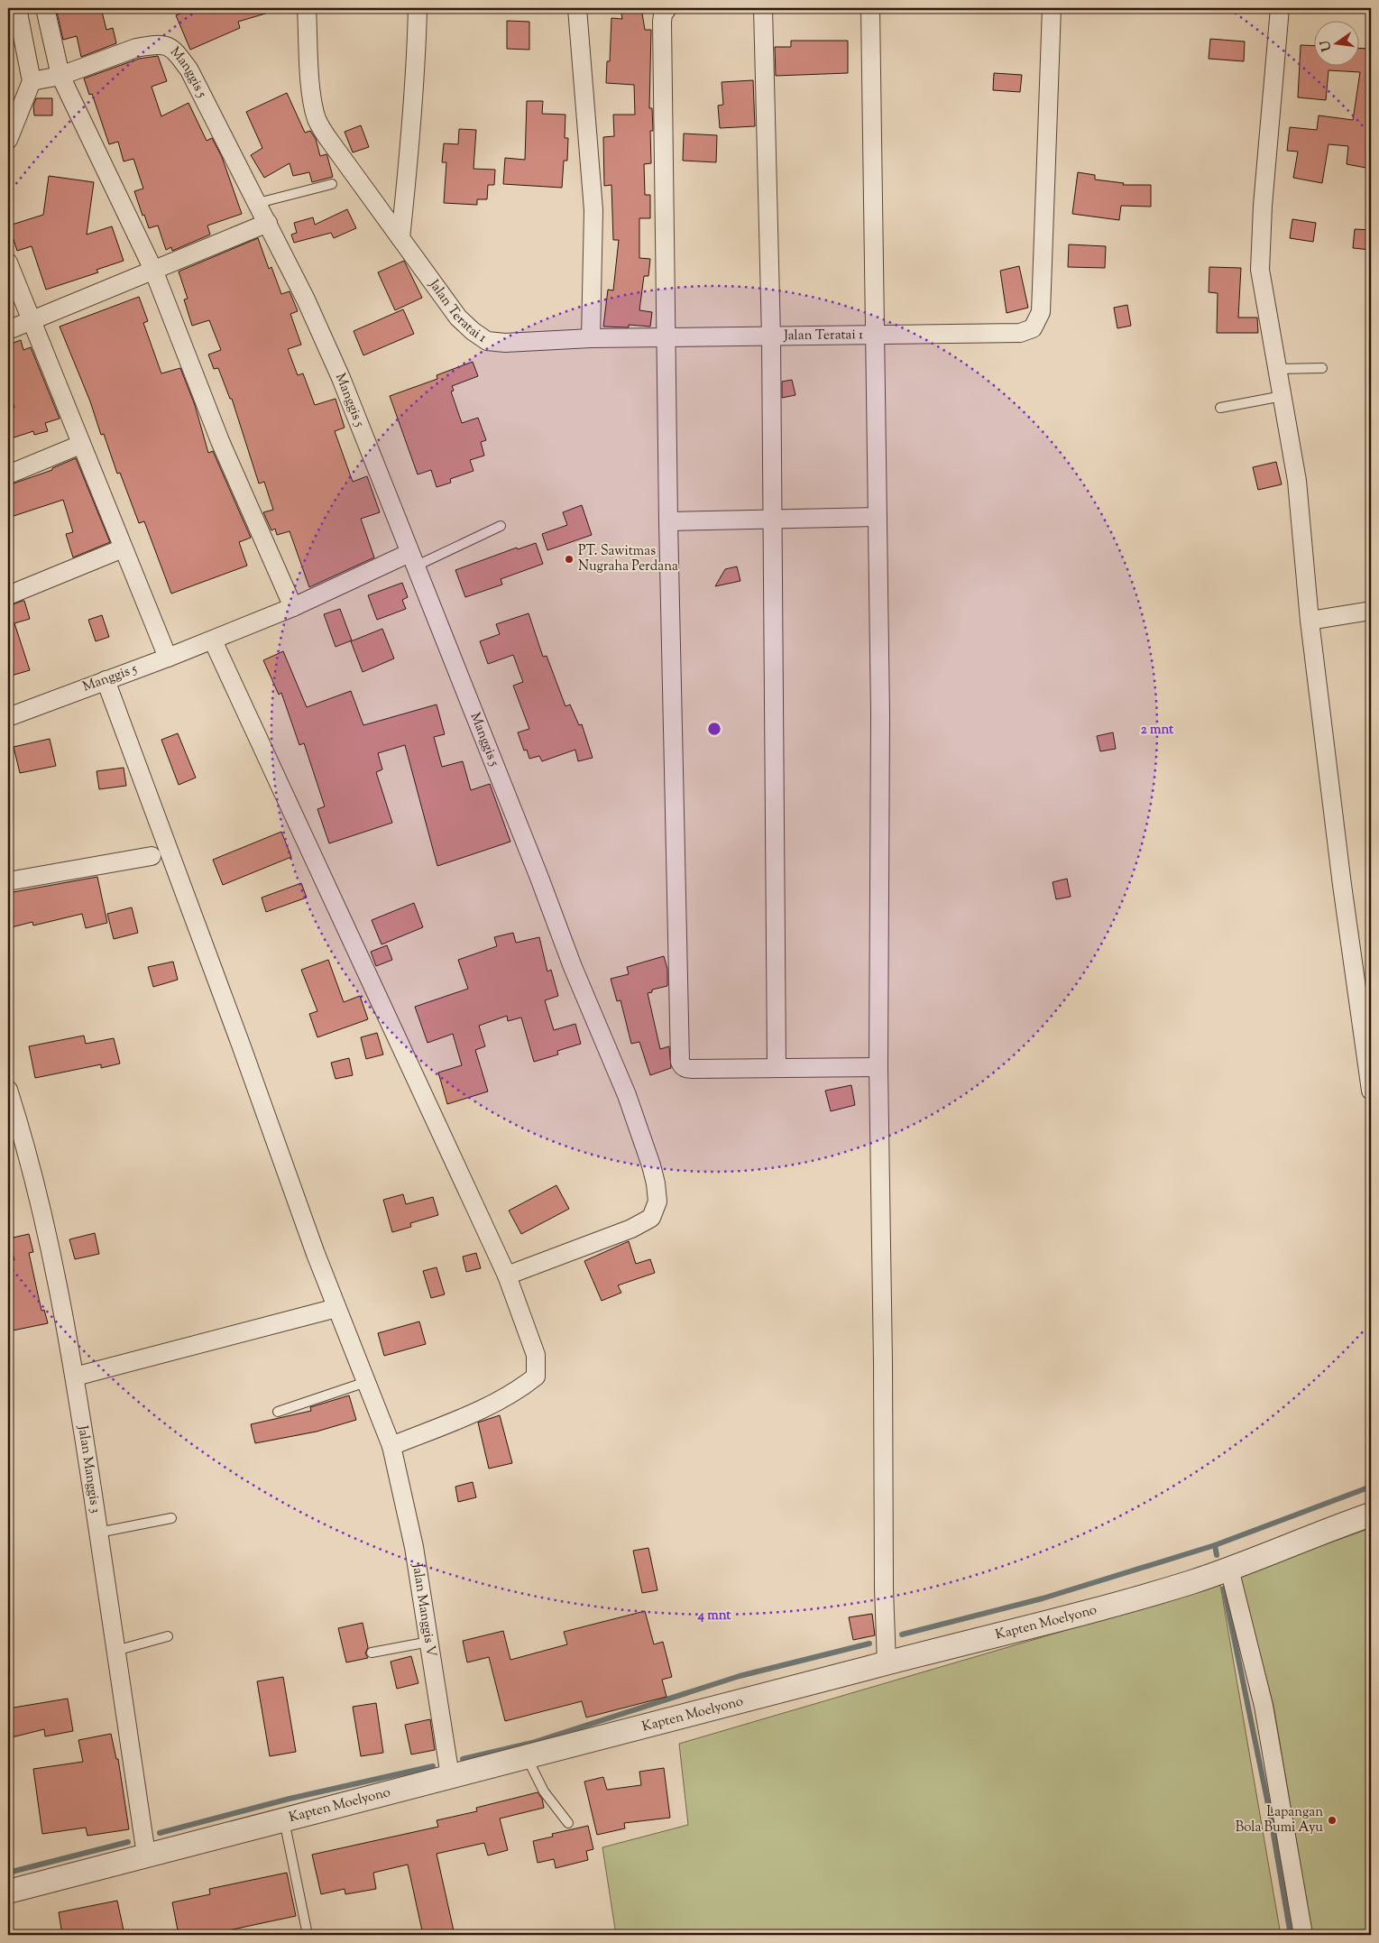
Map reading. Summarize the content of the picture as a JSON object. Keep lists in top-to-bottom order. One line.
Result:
{"streets":{"street":["Manggis 5","Jalan Teratai 1","Jalan Manggis 3","Jalan Manggis V","Kapten Moelyono"]},"crossings":[["Manggis 5","Jalan Manggis V"],["Jalan Manggis 3","Kapten Moelyono"],["Jalan Manggis V","Kapten Moelyono"]],"places":["PT. Sawitmas Nugraha Perdana","Lapangan Bola Bumi Ayu"],"north":"left","rings":["2 mnt","4 mnt"]}
